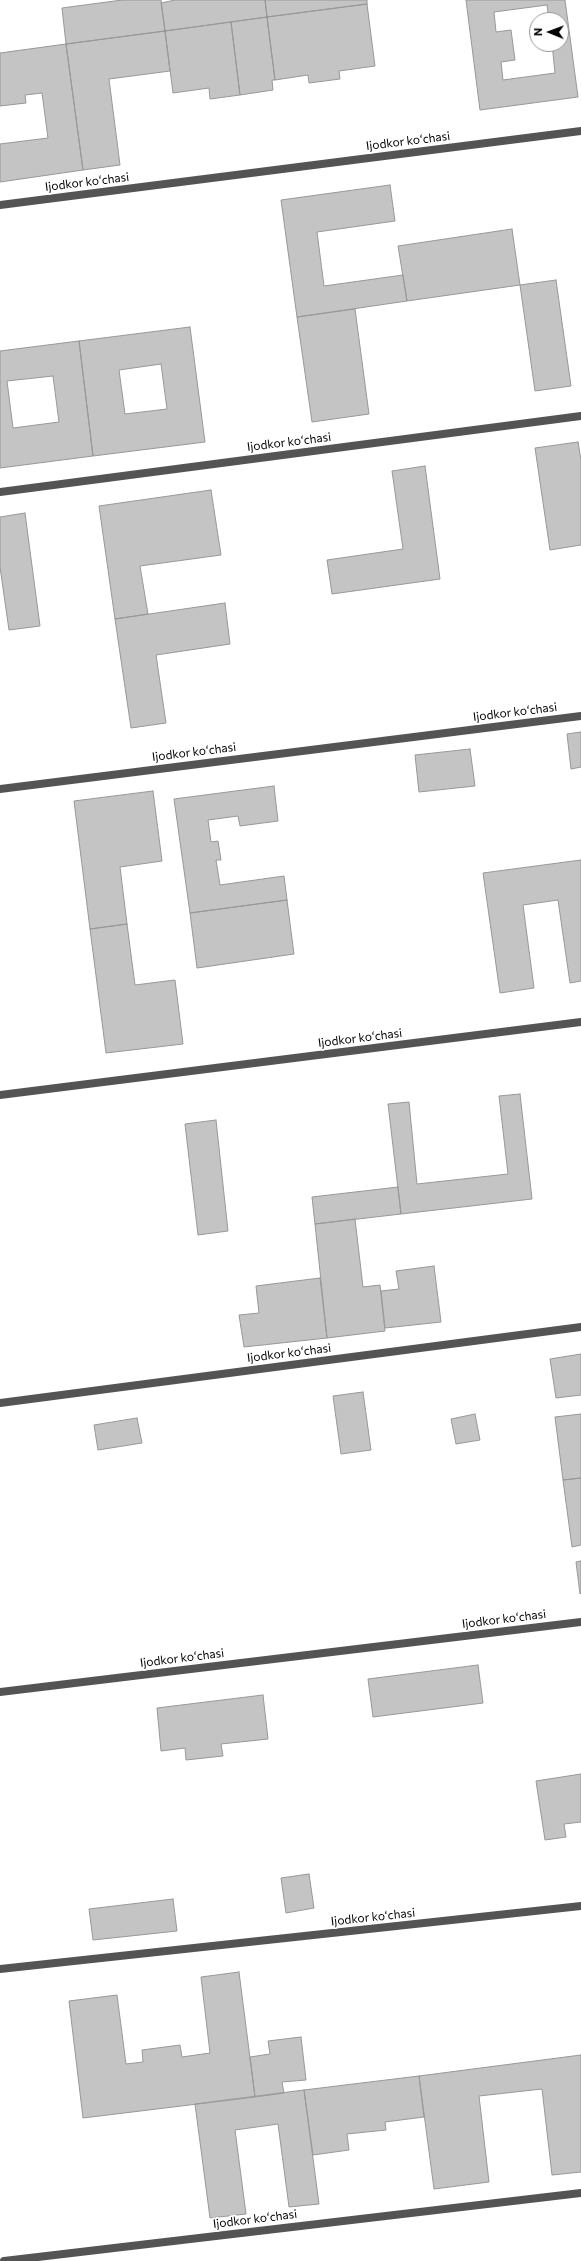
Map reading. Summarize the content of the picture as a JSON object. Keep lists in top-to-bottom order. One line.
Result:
{"streets":{"street":["Ijodkor koʻchasi"]},"north":"left"}
